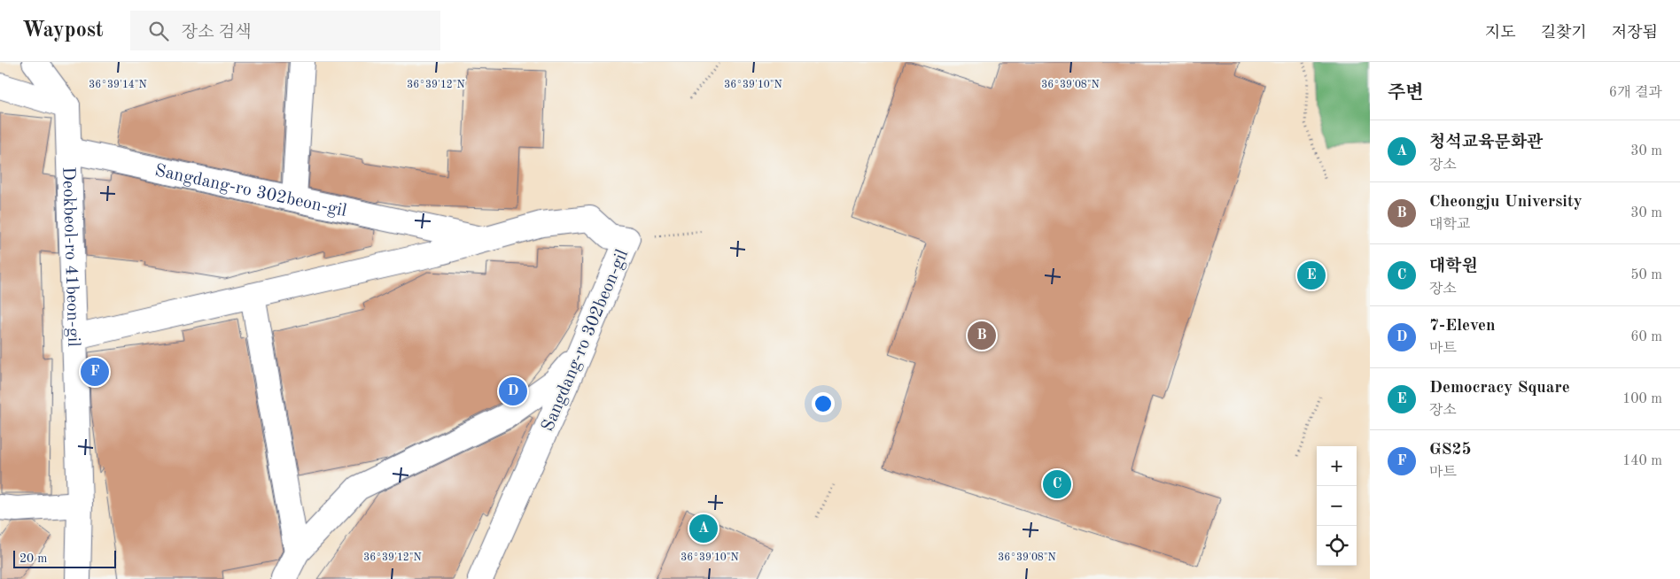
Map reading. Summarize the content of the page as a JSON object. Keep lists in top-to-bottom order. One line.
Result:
{"streets":{"street":["Sangdang-ro 302beon-gil","Deokbeol-ro 41beon-gil"]},"crossings":[["Sangdang-ro 302beon-gil","Deokbeol-ro 41beon-gil"]],"scale_bar":"20 m","page":{"header":"Waypost","search":"장소 검색","nav":["지도","길찾기","저장됨"],"heading":["주변","6개 결과"],"list":[{"mark":"A","name":"청석교육문화관","note":"장소","value":"30 m"},{"mark":"B","name":"Cheongju University","note":"대학교","value":"30 m"},{"mark":"C","name":"대학원","note":"장소","value":"50 m"},{"mark":"D","name":"7-Eleven","note":"마트","value":"60 m"},{"mark":"E","name":"Democracy Square","note":"장소","value":"100 m"},{"mark":"F","name":"GS25","note":"마트","value":"140 m"}],"pins":["E","B","F","D","C","A"],"map_buttons":["+","−"],"scale":"20 m"},"coordinates":["36°39'14\"N","36°39'12\"N","36°39'10\"N","36°39'08\"N"]}
